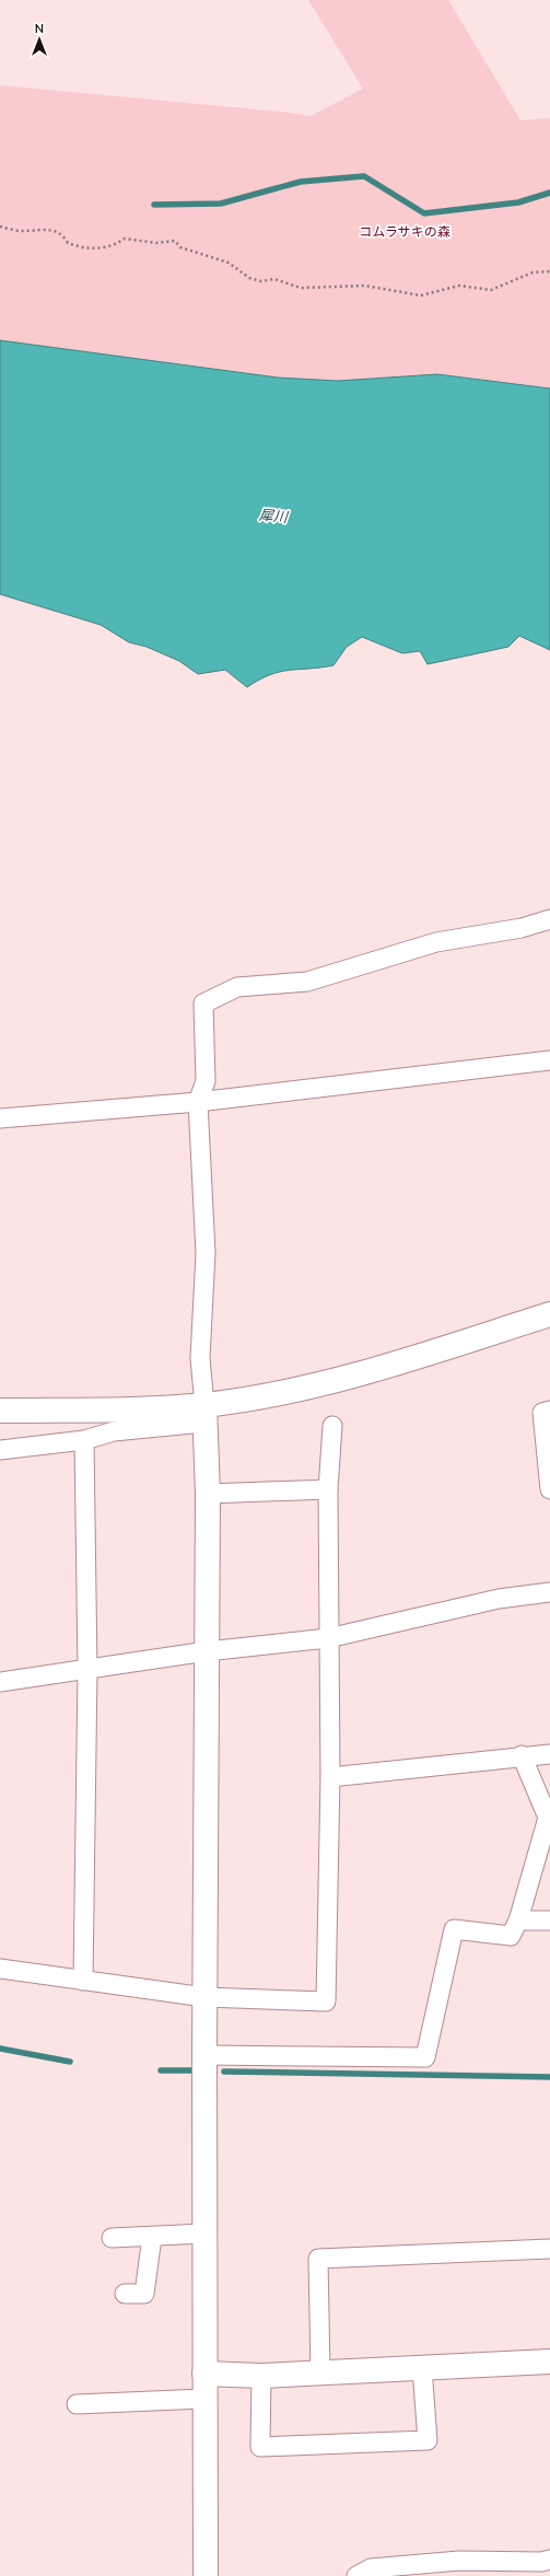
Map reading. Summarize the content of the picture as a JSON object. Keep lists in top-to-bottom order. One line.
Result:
{"water":["犀川"],"parks":["コムラサキの森"],"north":"top"}
